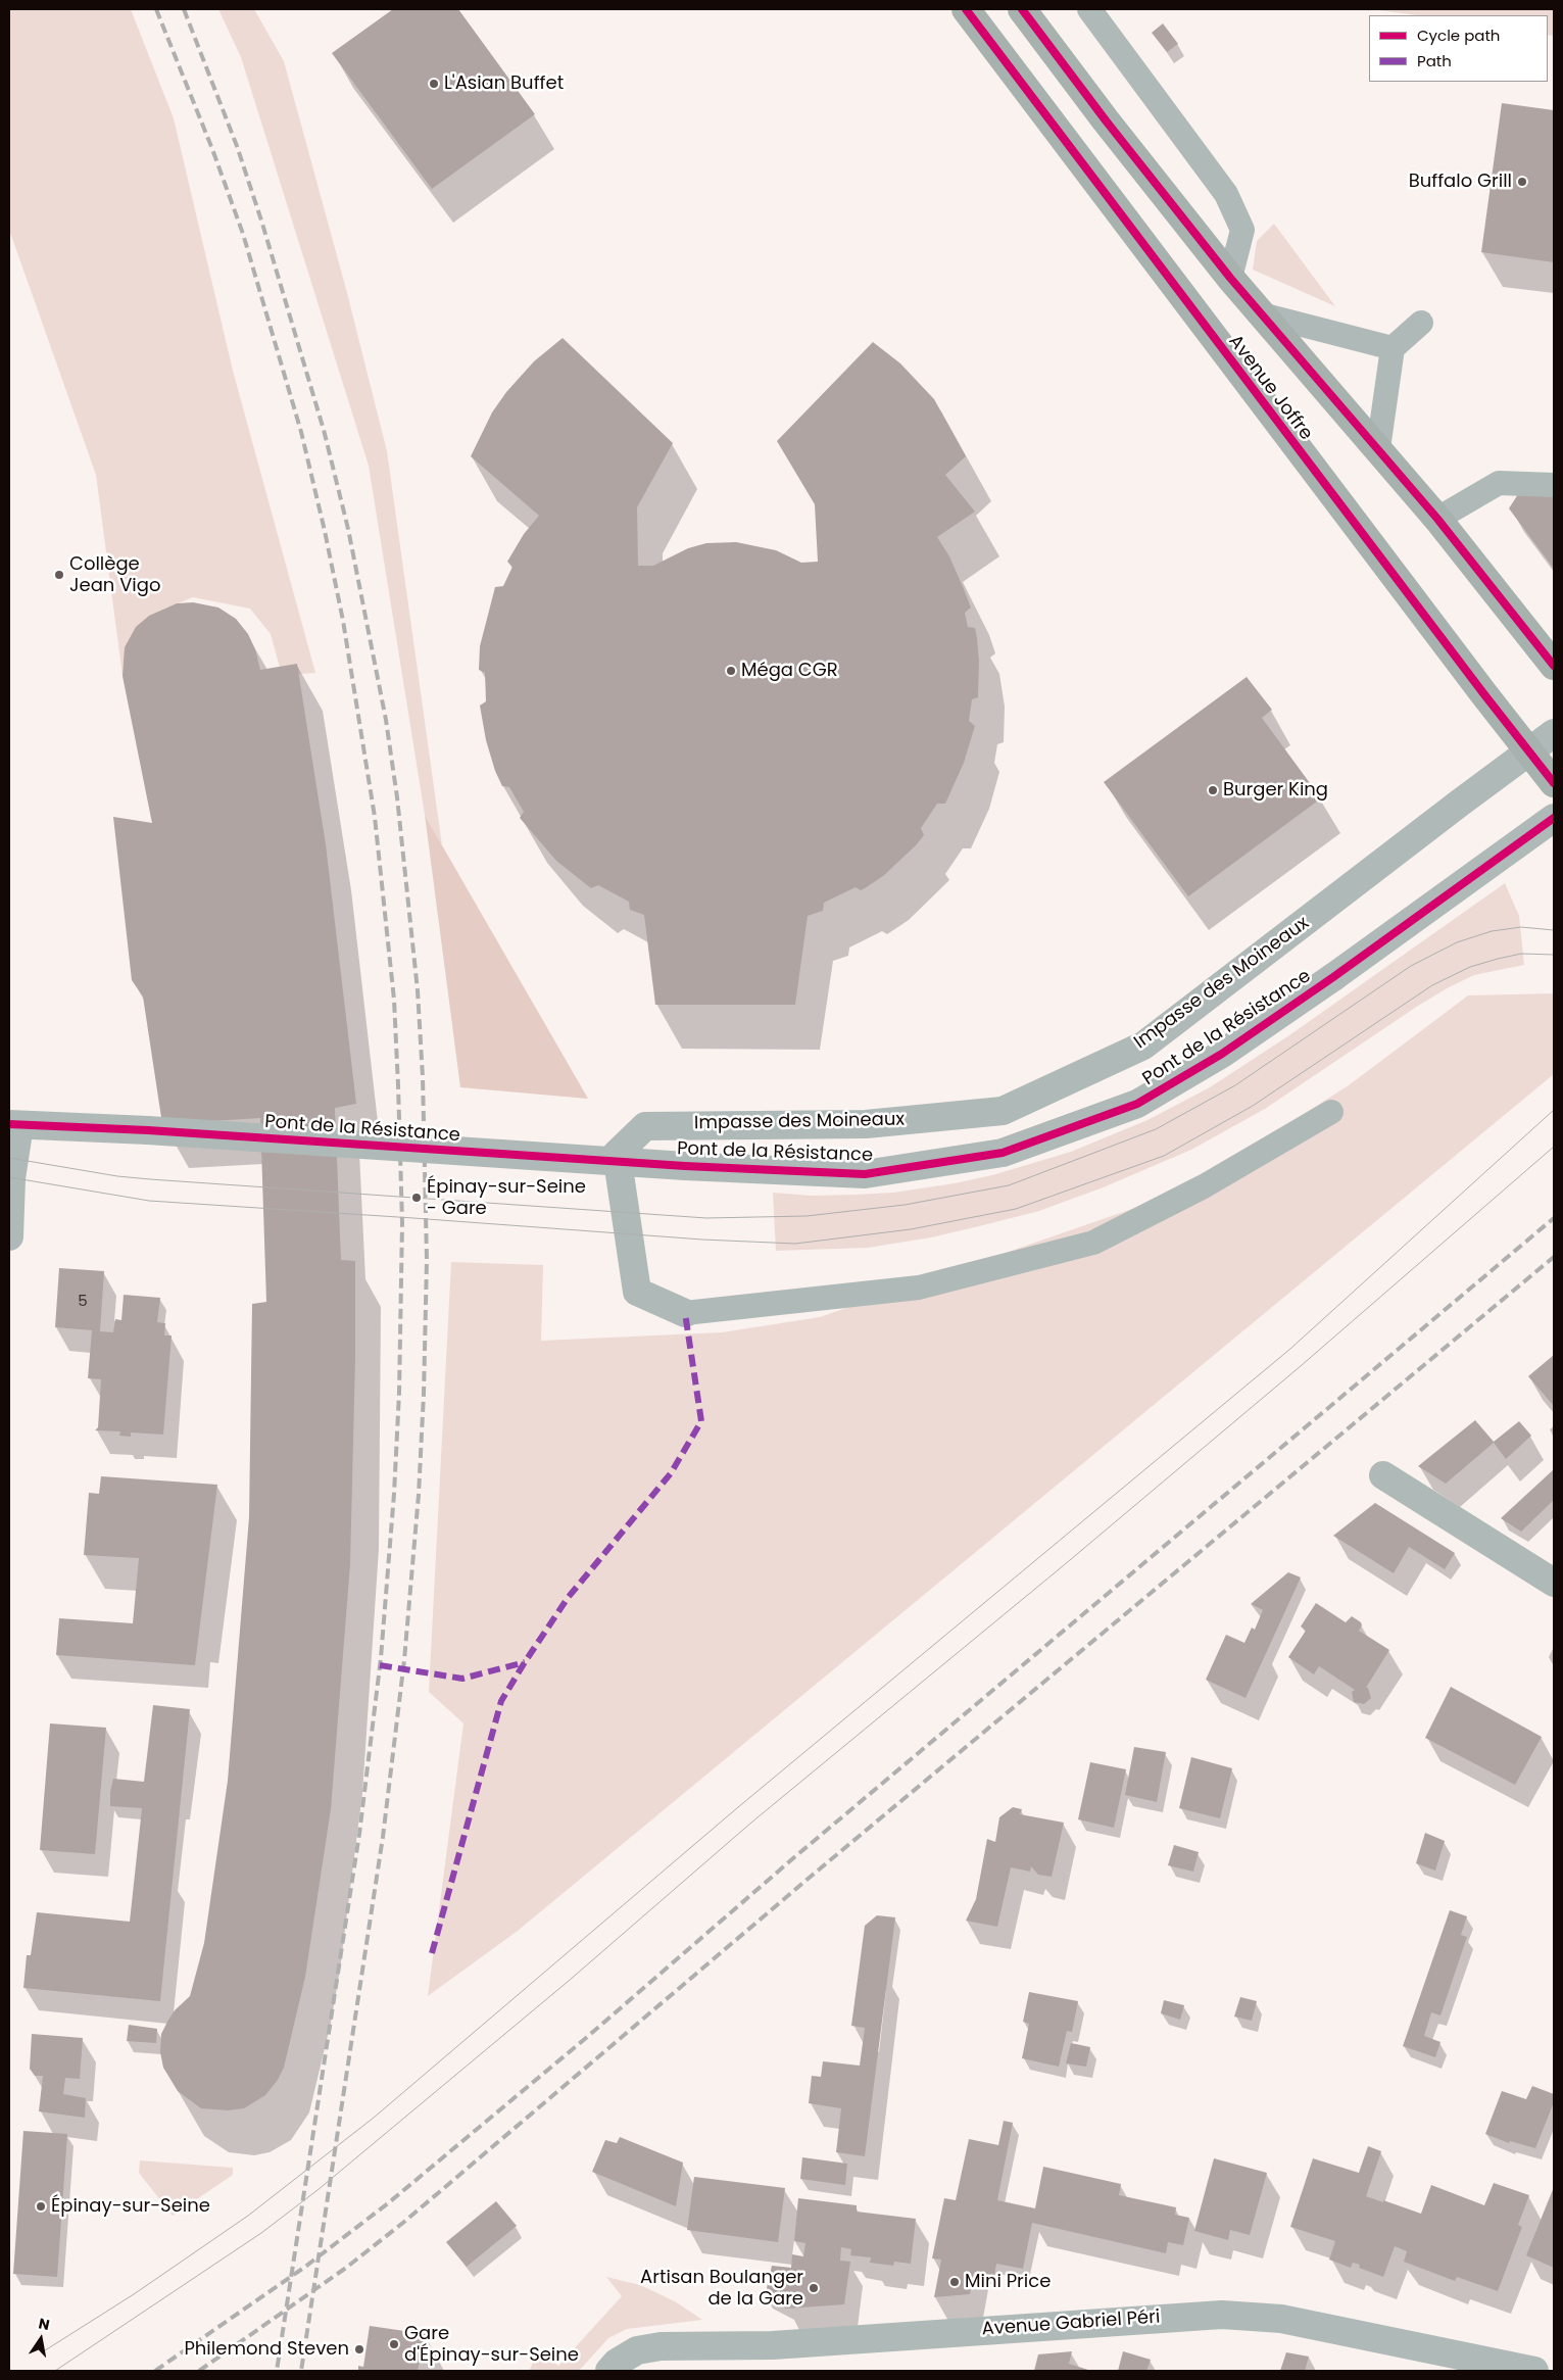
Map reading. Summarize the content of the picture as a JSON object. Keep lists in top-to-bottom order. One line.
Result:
{"streets":{"main road":["Avenue Joffre"],"street":["Impasse des Moineaux","Pont de la Résistance","Avenue Gabriel Péri"]},"crossings":[["Avenue Joffre","Impasse des Moineaux"]],"places":["L'Asian Buffet","Buffalo Grill","Collège Jean Vigo","Méga CGR","Burger King","Épinay-sur-Seine - Gare","Épinay-sur-Seine","Mini Price","Artisan Boulanger de la Gare","Gare d'Épinay-sur-Seine","Philemond Steven"],"house_numbers":["5"],"legend":["Cycle path","Path"],"north":"top"}
